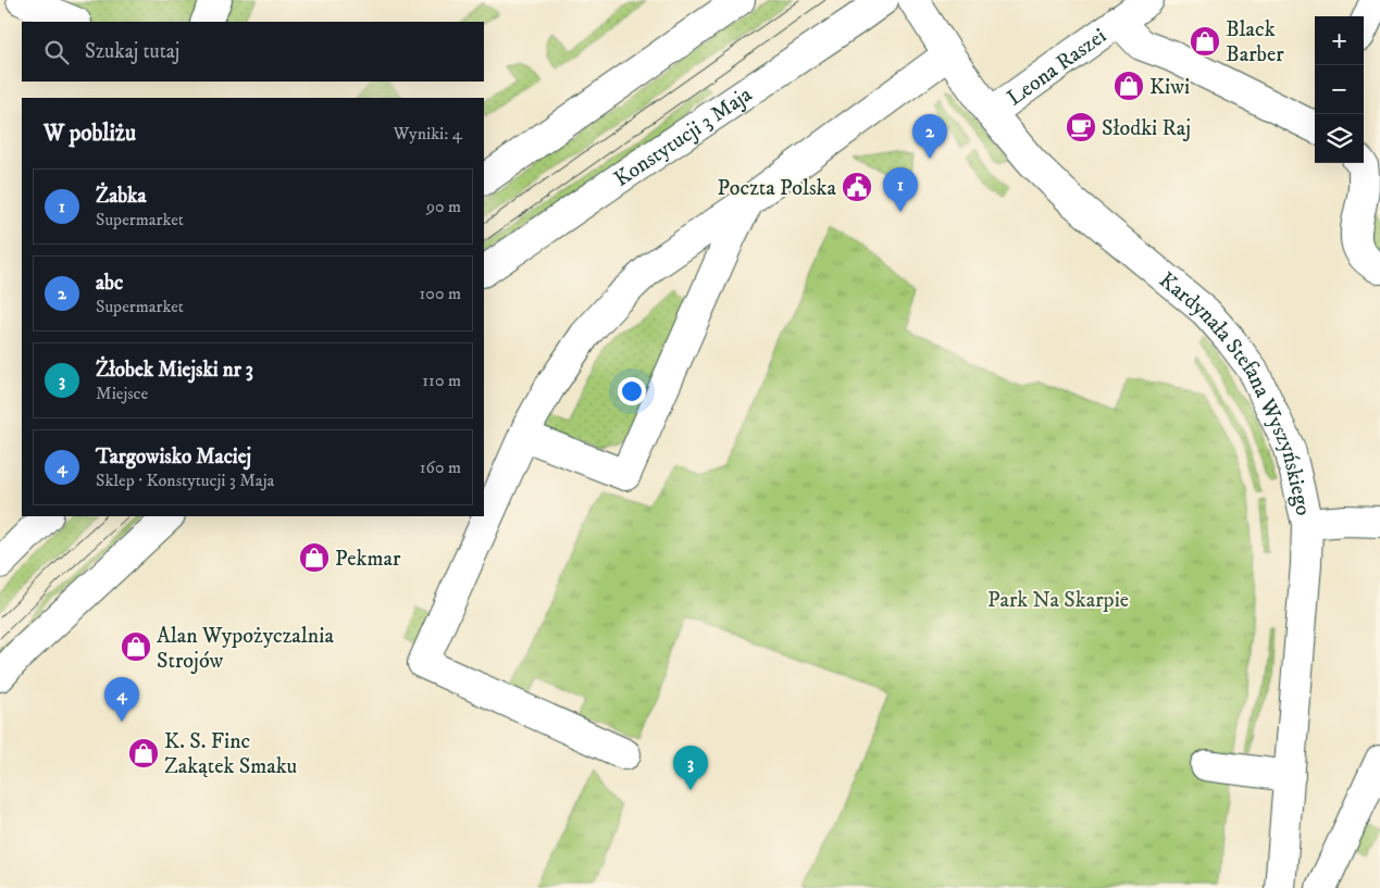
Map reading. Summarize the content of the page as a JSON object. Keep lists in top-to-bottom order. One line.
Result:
{"streets":{"street":["Leona Raszei","Konstytucji 3 Maja","Kardynała Stefana Wyszyńskiego"]},"crossings":[["Leona Raszei","Kardynała Stefana Wyszyńskiego"]],"parks":["Park Na Skarpie"],"places":{"shop":["Black Barber","Kiwi","Pekmar","Alan Wypożyczalnia Strojów","K. S. Finc Zakątek Smaku"],"cafe":["Słodki Raj"],"public building":["Poczta Polska"]},"page":{"map_buttons":["+","−"],"search":"Szukaj tutaj","heading":["W pobliżu","Wyniki: 4"],"pins":["2","1","4","3"],"list":[{"mark":"1","name":"Żabka","note":"Supermarket","value":"90 m"},{"mark":"2","name":"abc","note":"Supermarket","value":"100 m"},{"mark":"3","name":"Żłobek Miejski nr 3","note":"Miejsce","value":"110 m"},{"mark":"4","name":"Targowisko Maciej","note":"Sklep · Konstytucji 3 Maja","value":"160 m"}]}}
